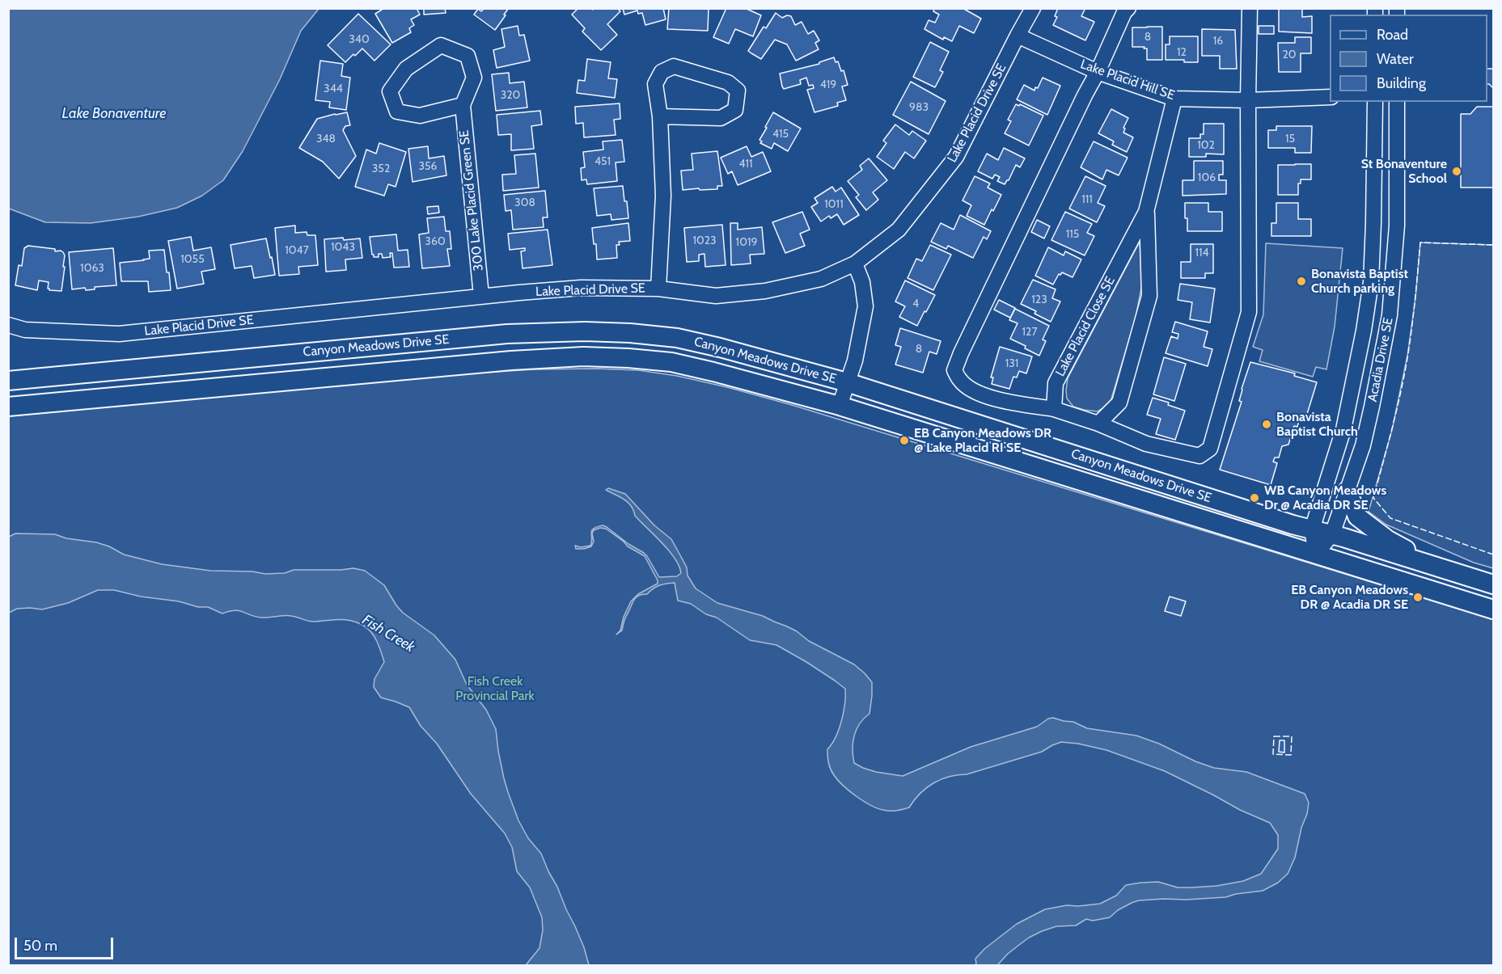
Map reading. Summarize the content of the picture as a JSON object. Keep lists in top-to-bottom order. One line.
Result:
{"streets":{"main road":["Canyon Meadows Drive SE"],"street":["Lake Placid Hill SE","Lake Placid Drive SE","300 Lake Placid Green SE","Lake Placid Close SE","Acadia Drive SE"]},"crossings":[["Lake Placid Hill SE","Lake Placid Drive SE"],["Lake Placid Hill SE","Lake Placid Close SE"],["Lake Placid Drive SE","300 Lake Placid Green SE"],["Canyon Meadows Drive SE","Acadia Drive SE"]],"water":["Lake Bonaventure","Fish Creek"],"parks":["Fish Creek Provincial Park"],"places":["St Bonaventure School","Bonavista Baptist Church parking","Bonavista Baptist Church","EB Canyon Meadows DR @ Lake Placid RI SE","WB Canyon Meadows Dr @ Acadia DR SE","EB Canyon Meadows DR @ Acadia DR SE"],"house_numbers":["8","340","16","12","20","419","344","320","983","415","348","15","102","451","411","356","352","106","111","308","1011","115","1023","360","1019","1043","1047","114","1055","1063","123","4","127","8","131"],"legend":["Road","Water","Building"],"scale_bar":"50 m"}
